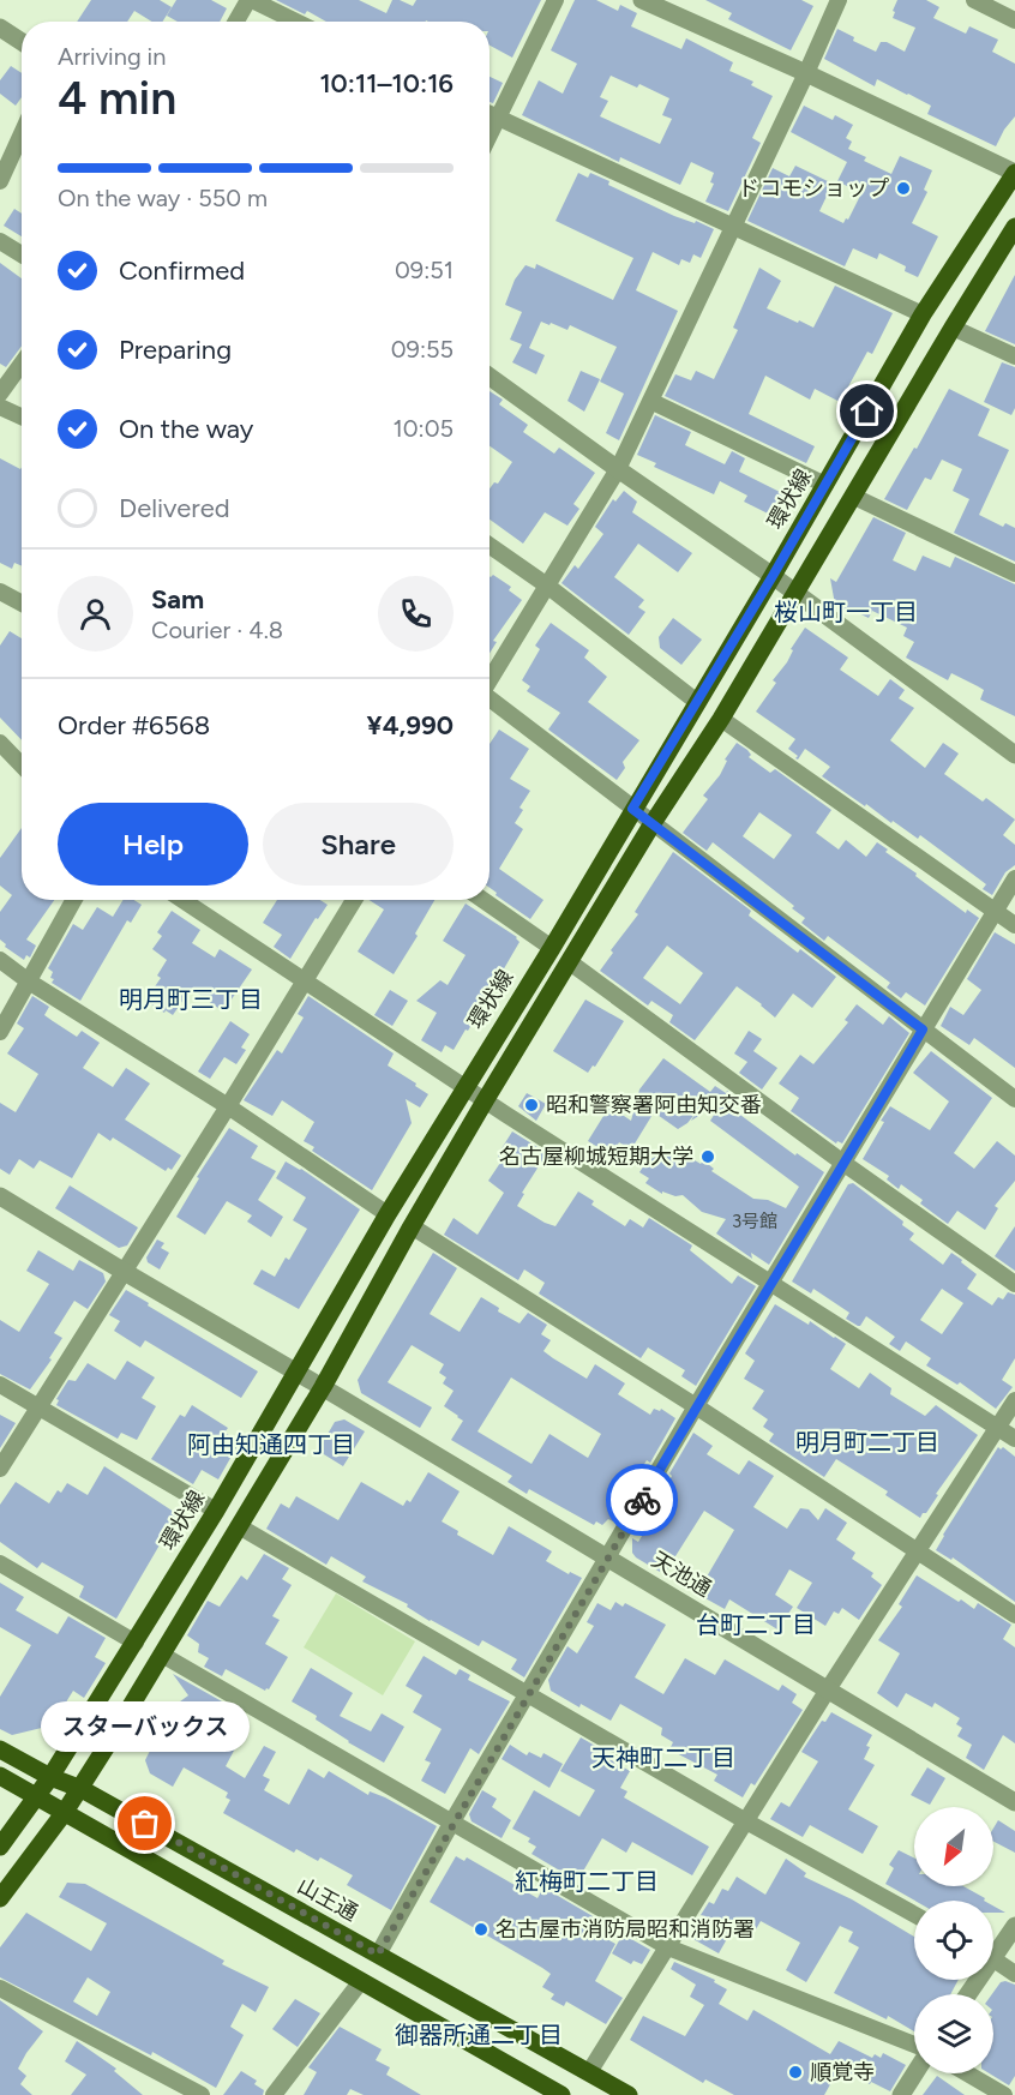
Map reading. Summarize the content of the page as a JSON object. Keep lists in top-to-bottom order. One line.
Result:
{"streets":{"main road":["環状線","山王通"],"street":["天池通"]},"crossings":[["環状線","天池通"],["環状線","山王通"]],"districts":["桜山町一丁目","明月町三丁目","明月町二丁目","阿由知通四丁目","台町二丁目","天神町二丁目","紅梅町二丁目","御器所通二丁目"],"places":["ドコモショップ","昭和警察署阿由知交番","名古屋柳城短期大学","スターバックス","名古屋市消防局昭和消防署","順覚寺"],"house_numbers":["3号館"],"north":"bottom left","page":{"heading":["4 min","Arriving in","10:11–10:16"],"panel":["Sam","Courier · 4.8","Order #6568","¥4,990"],"bar":"On the way · 550 m","list":[["Confirmed","09:51"],["Preparing","09:55"],["On the way","10:05"],"Delivered"],"buttons":["Help","Share"],"bubble":"スターバックス"}}
